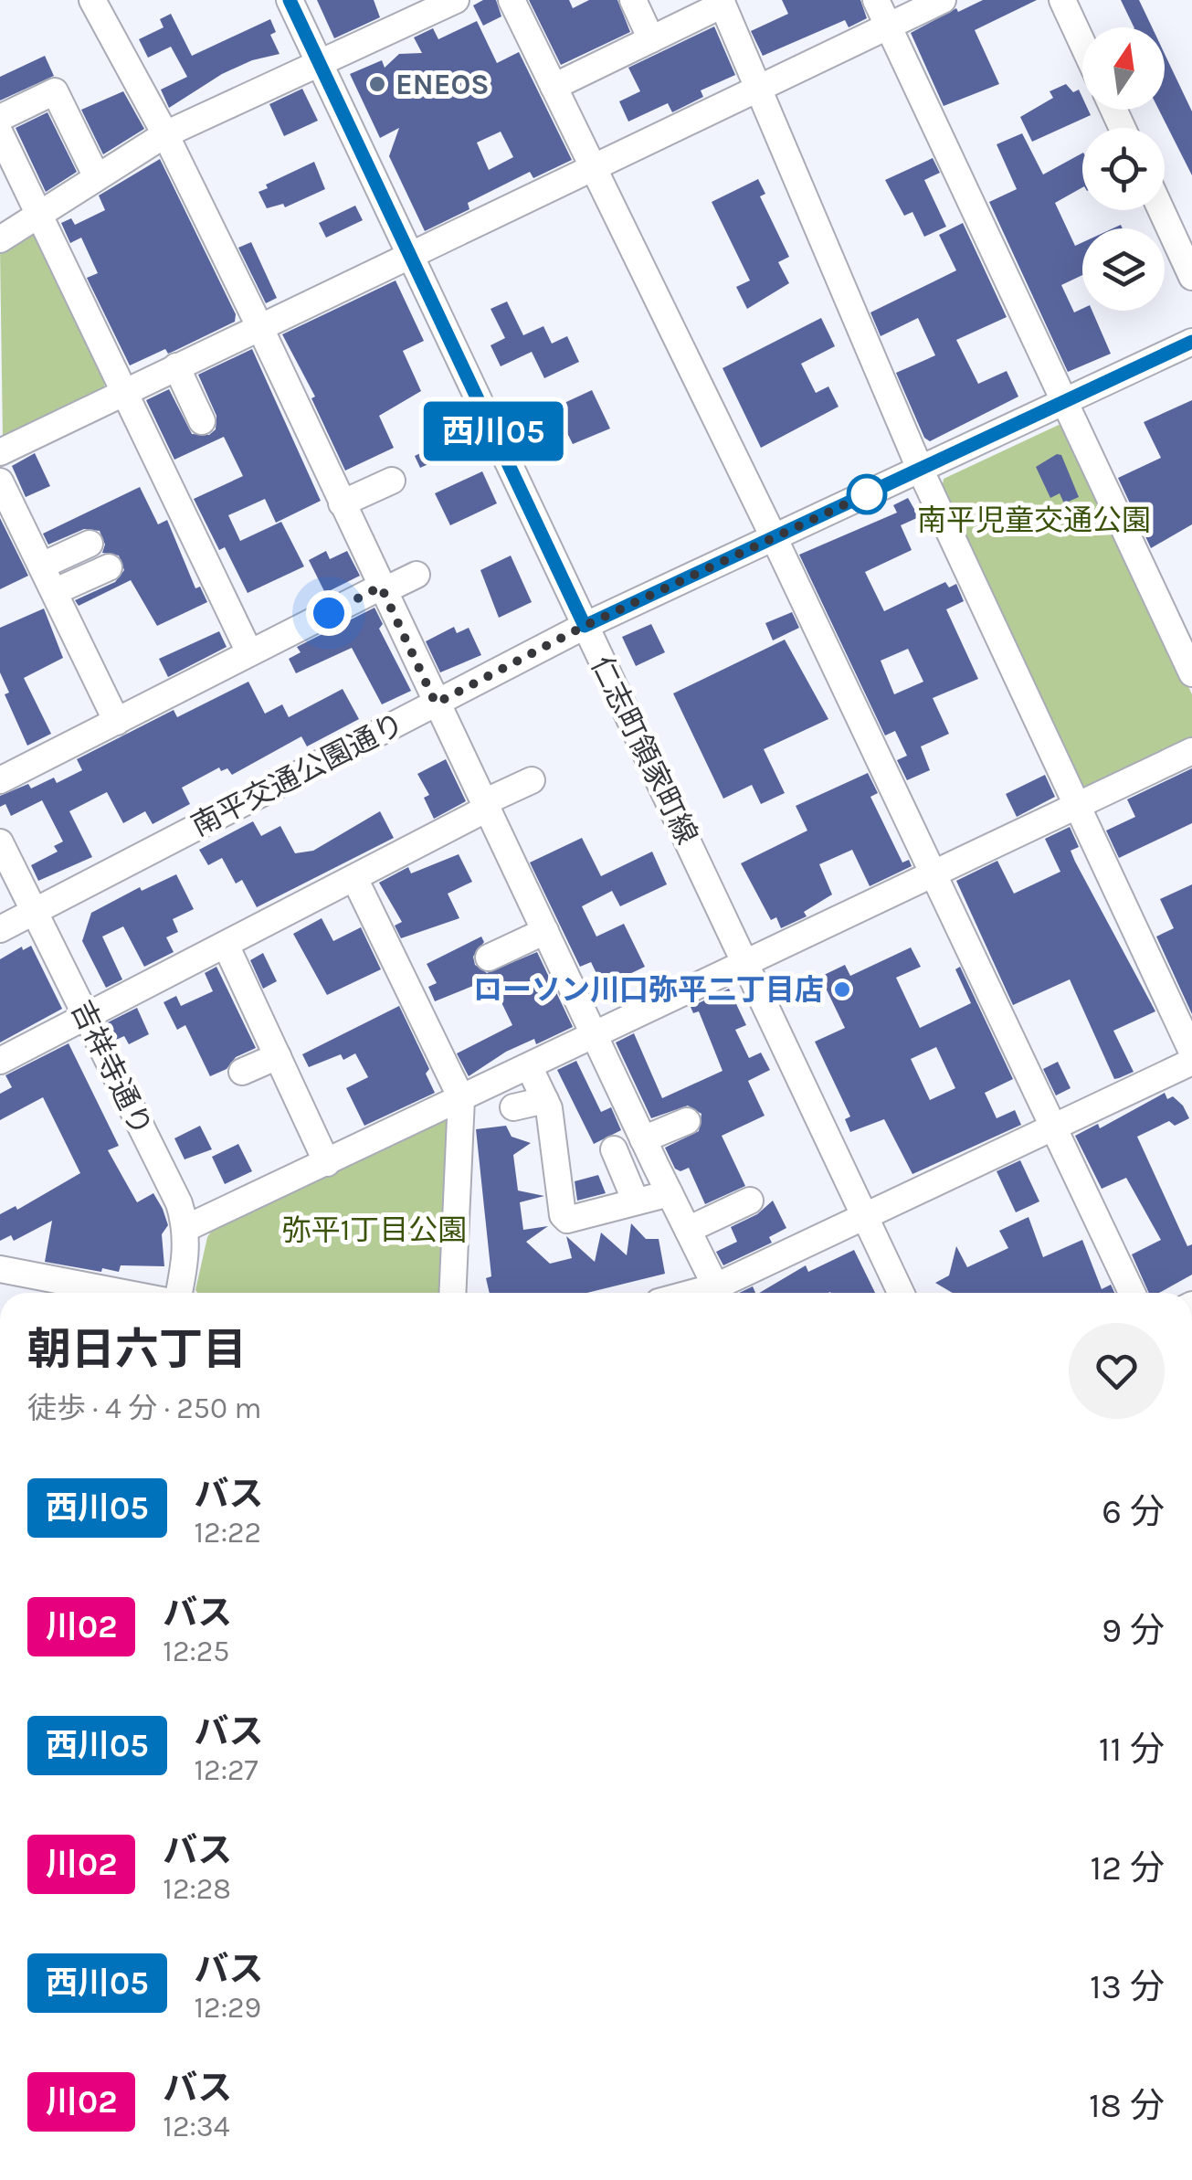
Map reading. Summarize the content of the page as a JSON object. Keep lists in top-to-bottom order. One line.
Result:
{"streets":{"street":["仁志町領家町線","南平交通公園通り","吉祥寺通り"]},"crossings":[["仁志町領家町線","南平交通公園通り"],["南平交通公園通り","吉祥寺通り"]],"parks":["南平児童交通公園","弥平1丁目公園"],"places":["ENEOS","ローソン川口弥平二丁目店"],"lines":["bus line 西川05"],"north":"top","page":{"on_map":"西川05","heading":["朝日六丁目","徒歩 · 4 分 · 250 m"],"list":[{"mark":"西川05","name":"バス","note":"12:22","value":"6 分"},{"mark":"川02","name":"バス","note":"12:25","value":"9 分"},{"mark":"西川05","name":"バス","note":"12:27","value":"11 分"},{"mark":"川02","name":"バス","note":"12:28","value":"12 分"},{"mark":"西川05","name":"バス","note":"12:29","value":"13 分"},{"mark":"川02","name":"バス","note":"12:34","value":"18 分"}]}}
